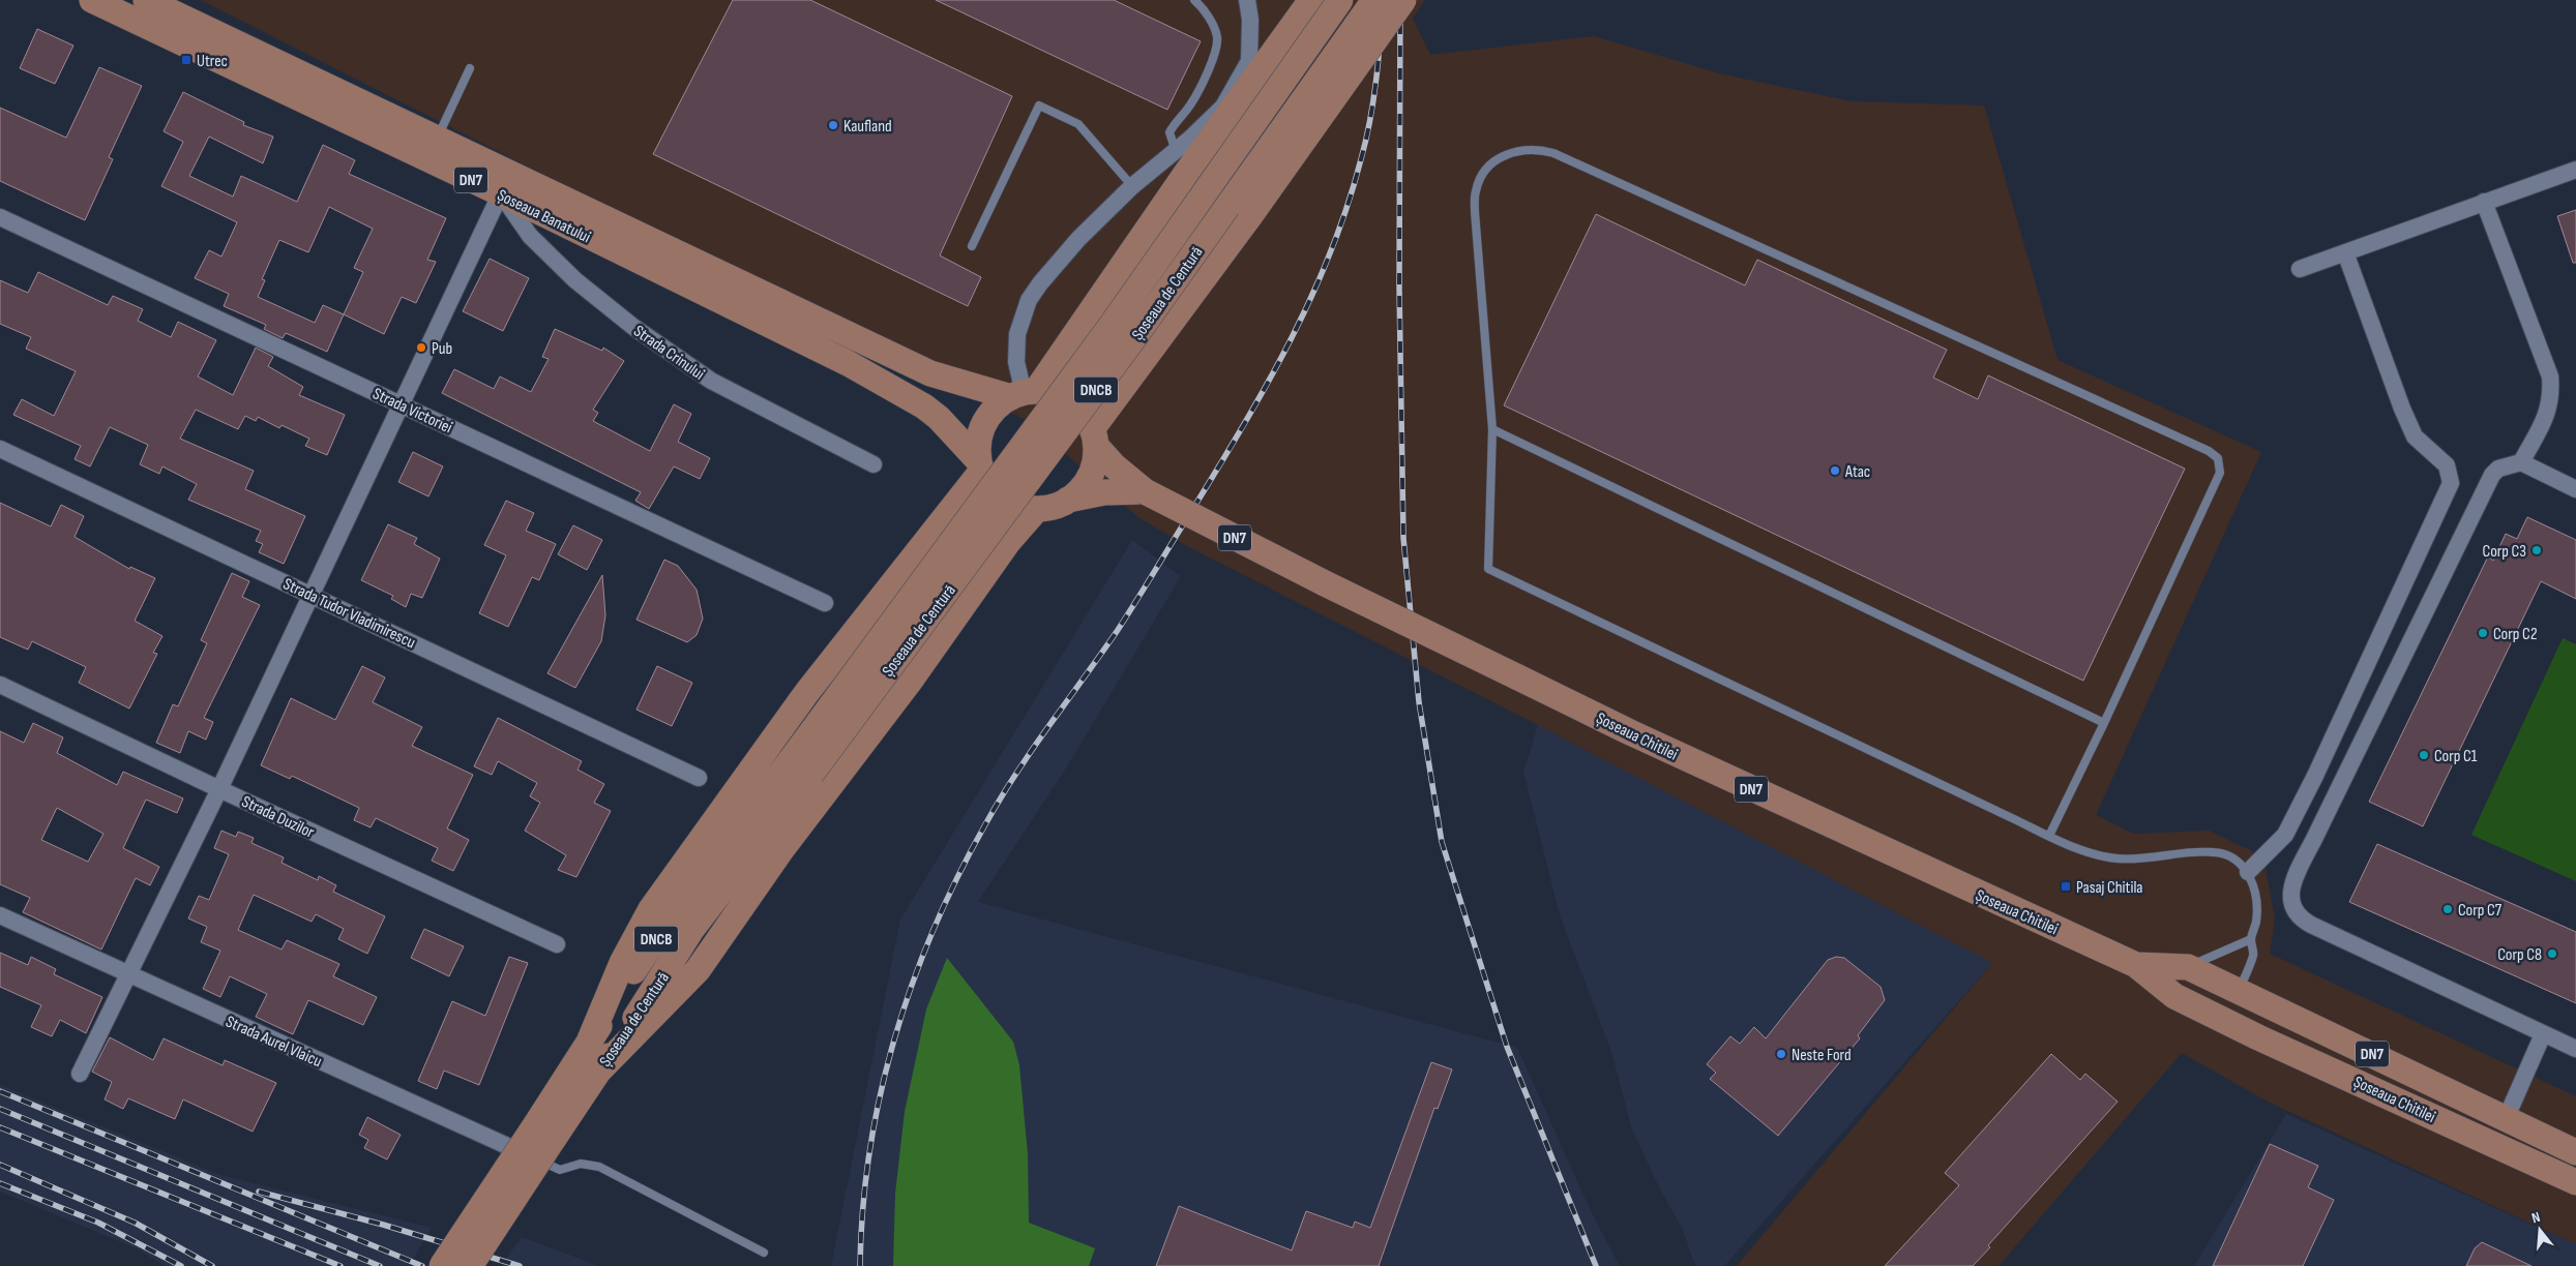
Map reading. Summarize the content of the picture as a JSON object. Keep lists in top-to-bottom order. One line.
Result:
{"streets":{"main road":["DN7","Șoseaua Banatului","Șoseaua de Centură","DNCB","Șoseaua Chitilei"],"street":["Strada Crinului","Strada Victoriei","Strada Tudor Vladimirescu","Strada Duzilor","Strada Aurel Vlaicu"]},"crossings":[["DN7","Șoseaua Banatului"],["DN7","Șoseaua Chitilei"],["Șoseaua Banatului","Strada Crinului"],["Șoseaua Banatului","Șoseaua Chitilei"]],"places":{"transit":["Utrec","Pasaj Chitila"],"other":["Kaufland","Pub","Atac","Corp C3","Corp C2","Corp C1","Corp C7","Corp C8","Neste Ford"]},"north":"top"}
